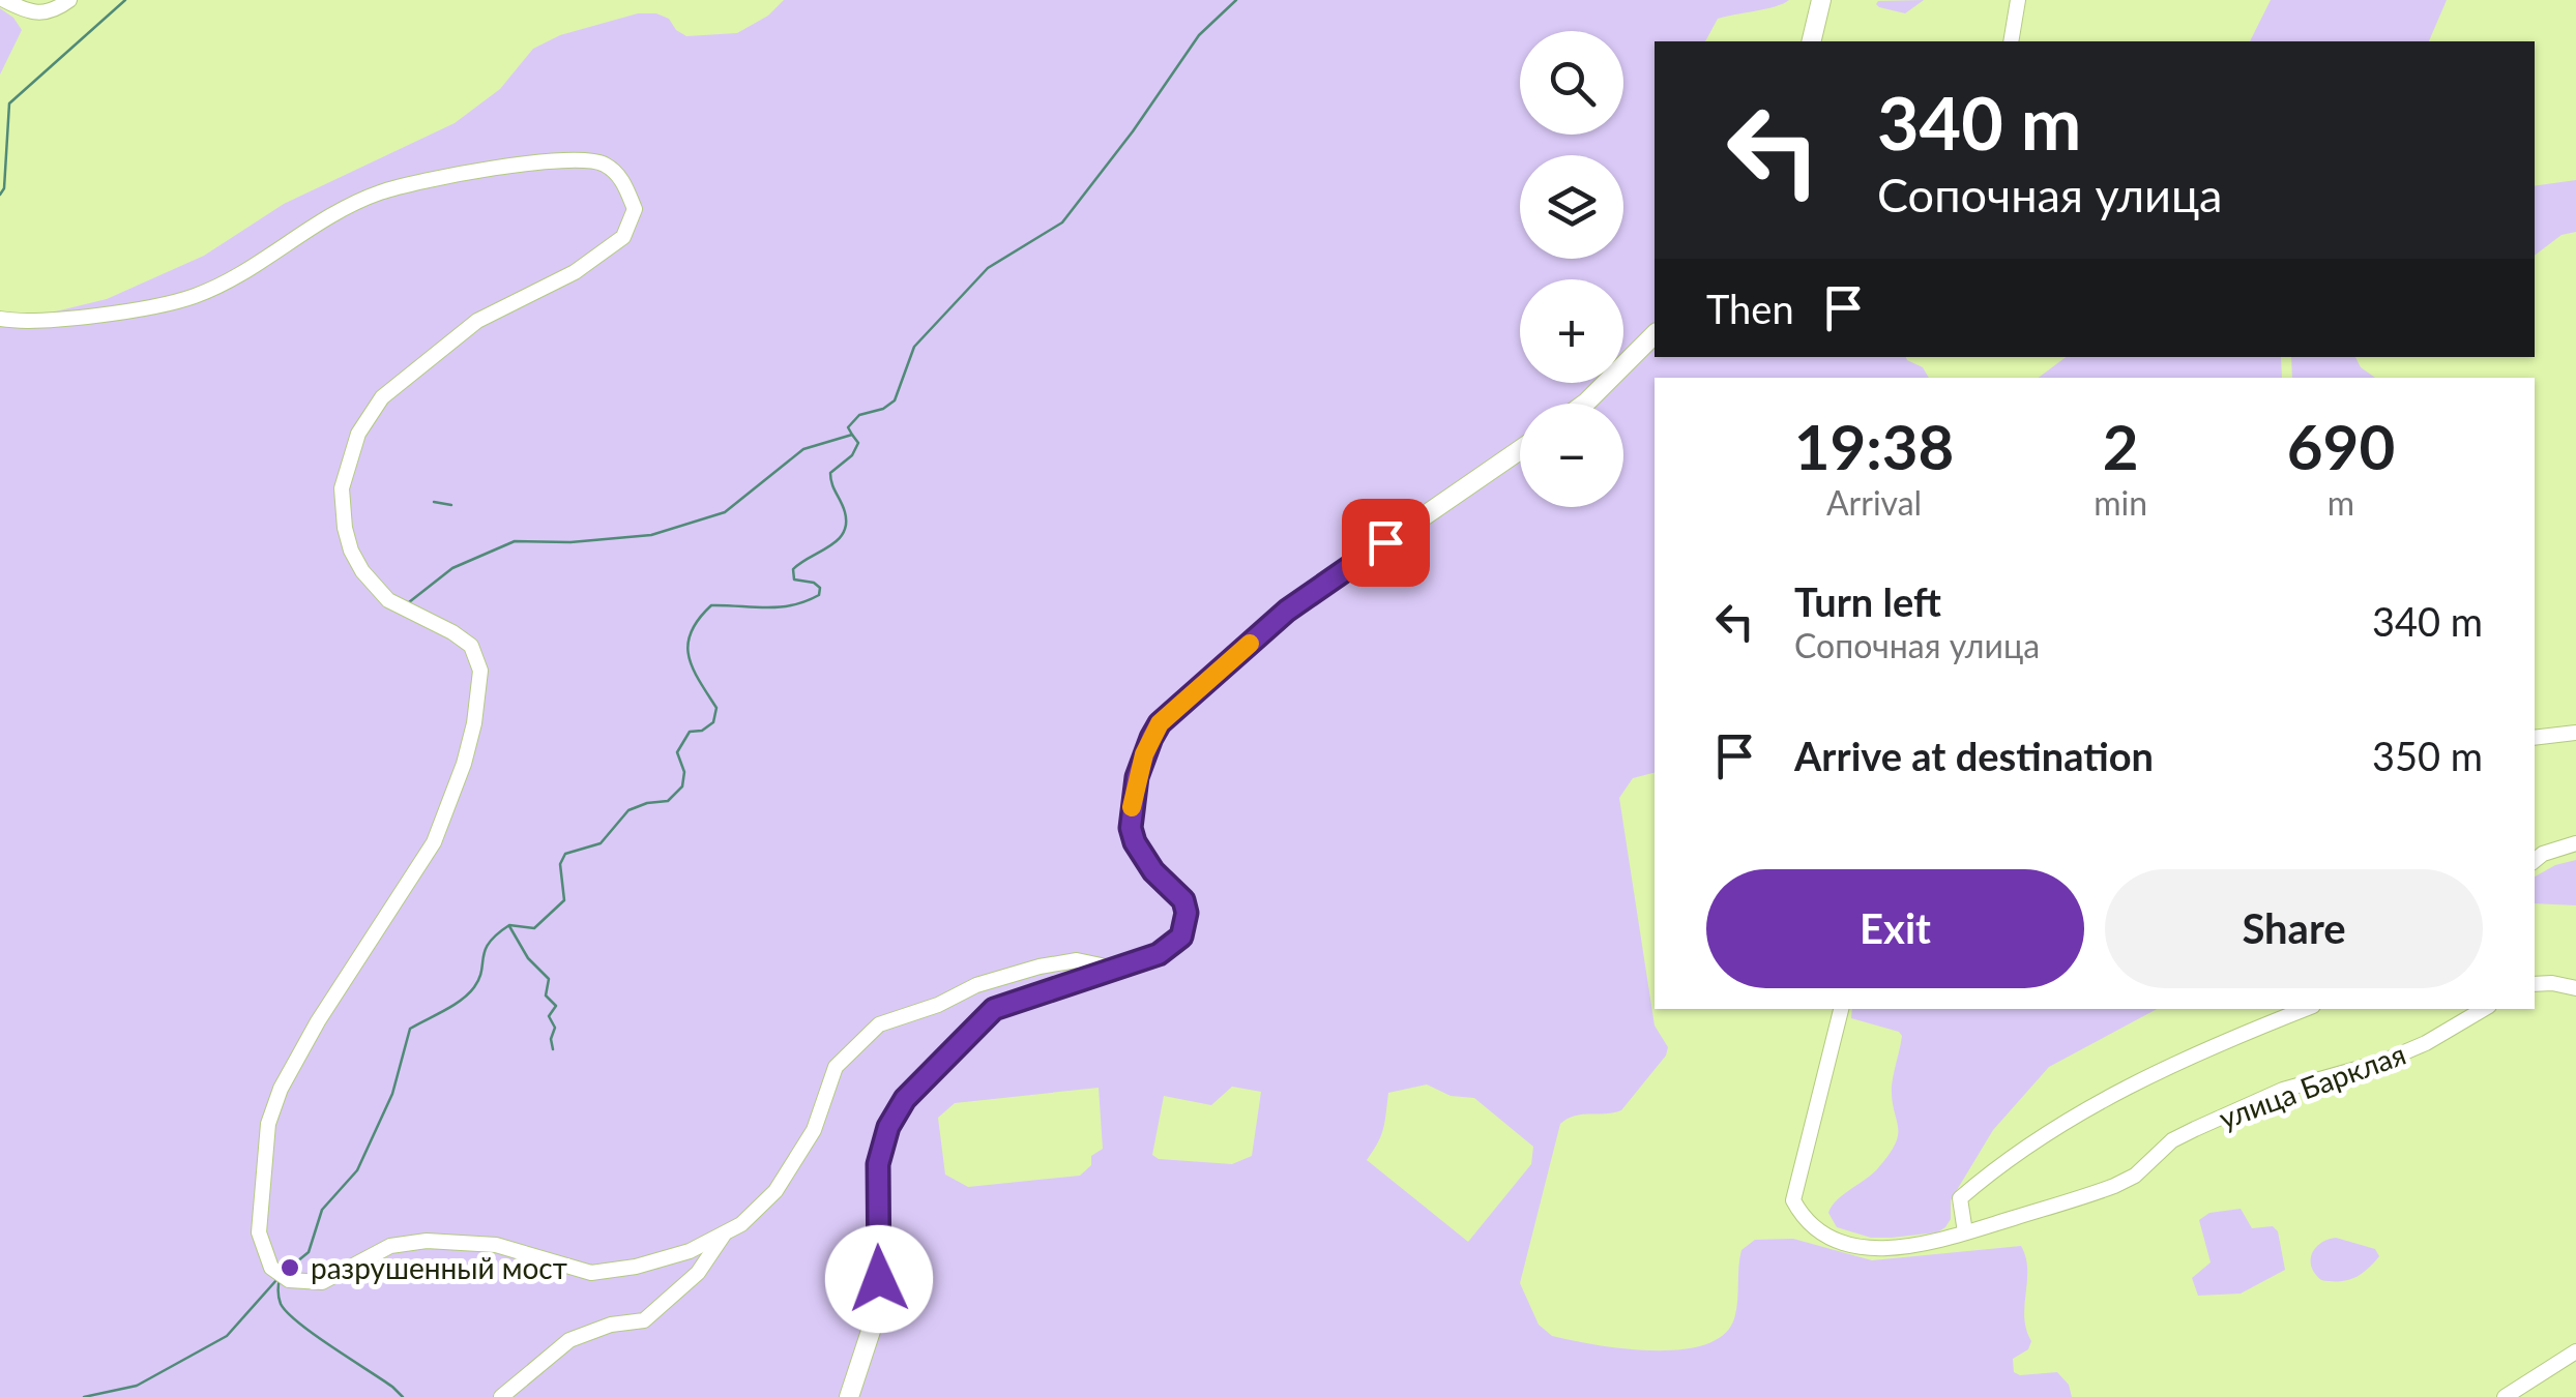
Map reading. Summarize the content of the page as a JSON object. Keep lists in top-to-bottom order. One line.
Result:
{"streets":{"street":["улица Барклая"]},"places":["разрушенный мост"],"page":{"map_buttons":["+","−"],"turn":["340 m","Сопочная улица"],"then":"Then","eta":["19:38","Arrival","2","min","690","m"],"list":[{"name":"Turn left","note":"Сопочная улица","value":"340 m"},{"name":"Arrive at destination","value":"350 m"}],"buttons":["Exit","Share"]}}
